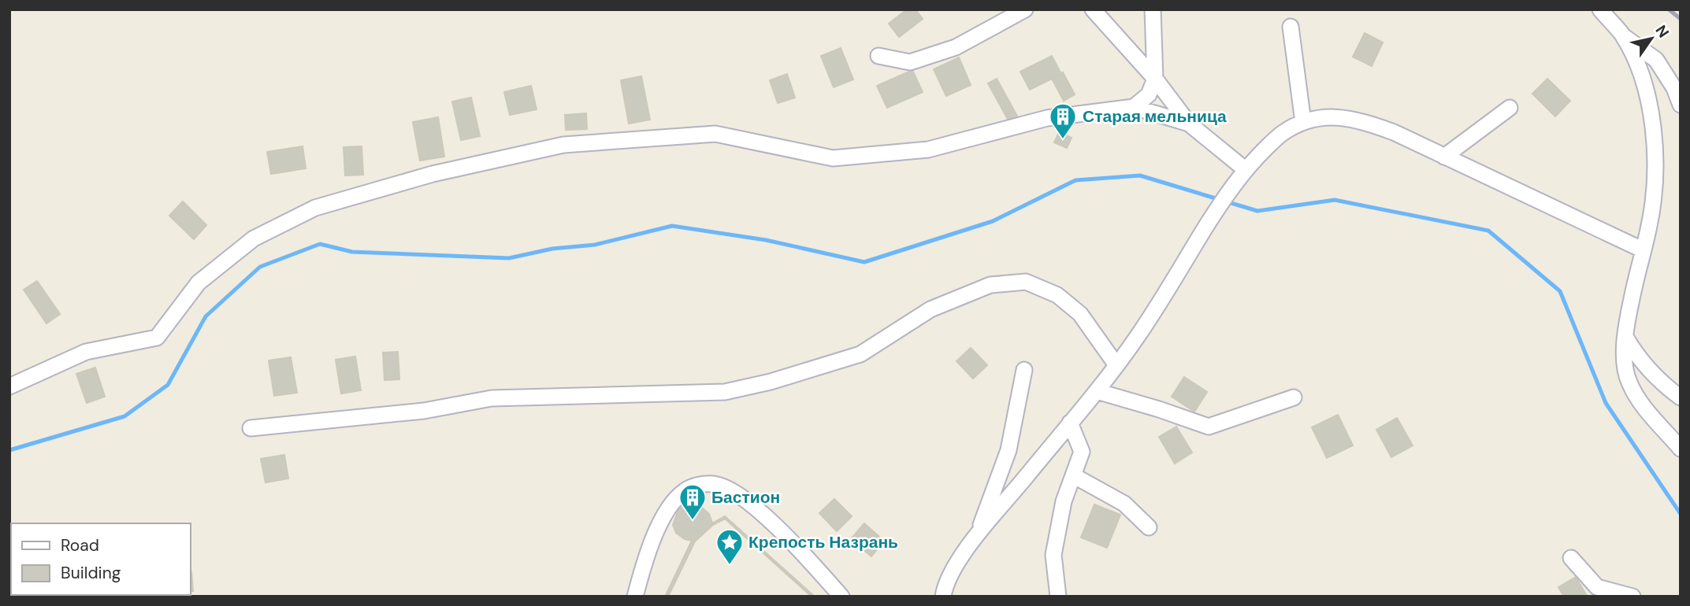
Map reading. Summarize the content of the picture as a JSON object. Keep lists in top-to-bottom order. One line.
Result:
{"places":{"building":["Старая мельница","Бастион"],"place":["Крепость Назрань"]},"legend":["Road","Building"],"north":"top right"}
